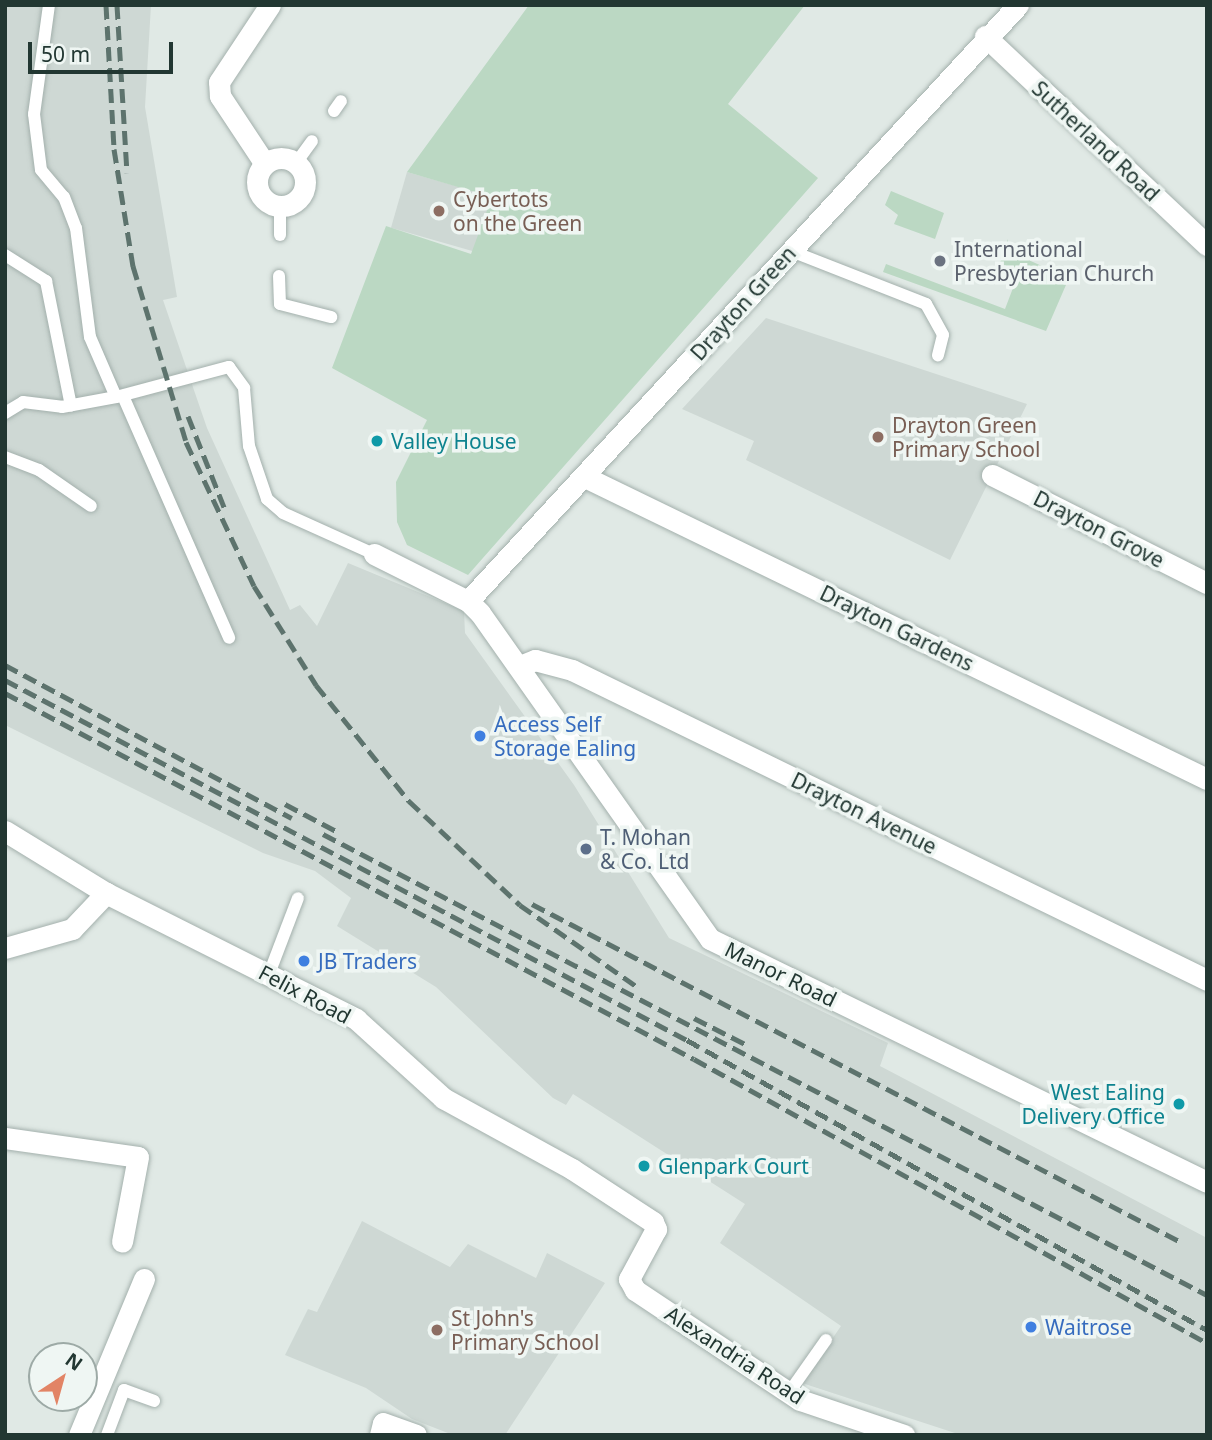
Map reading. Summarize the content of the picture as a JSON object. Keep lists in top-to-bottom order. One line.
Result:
{"streets":{"street":["Sutherland Road","Drayton Green","Drayton Grove","Drayton Gardens","Drayton Avenue","Manor Road","Felix Road","Alexandria Road"]},"crossings":[["Sutherland Road","Drayton Green"],["Drayton Green","Drayton Gardens"],["Drayton Green","Manor Road"],["Drayton Avenue","Manor Road"],["Felix Road","Alexandria Road"]],"places":["Cybertots on the Green","International Presbyterian Church","Drayton Green Primary School","Valley House","Access Self Storage Ealing","T. Mohan & Co. Ltd","JB Traders","West Ealing Delivery Office","Glenpark Court","Waitrose","St John's Primary School"],"scale_bar":"50 m","north":"top right"}
